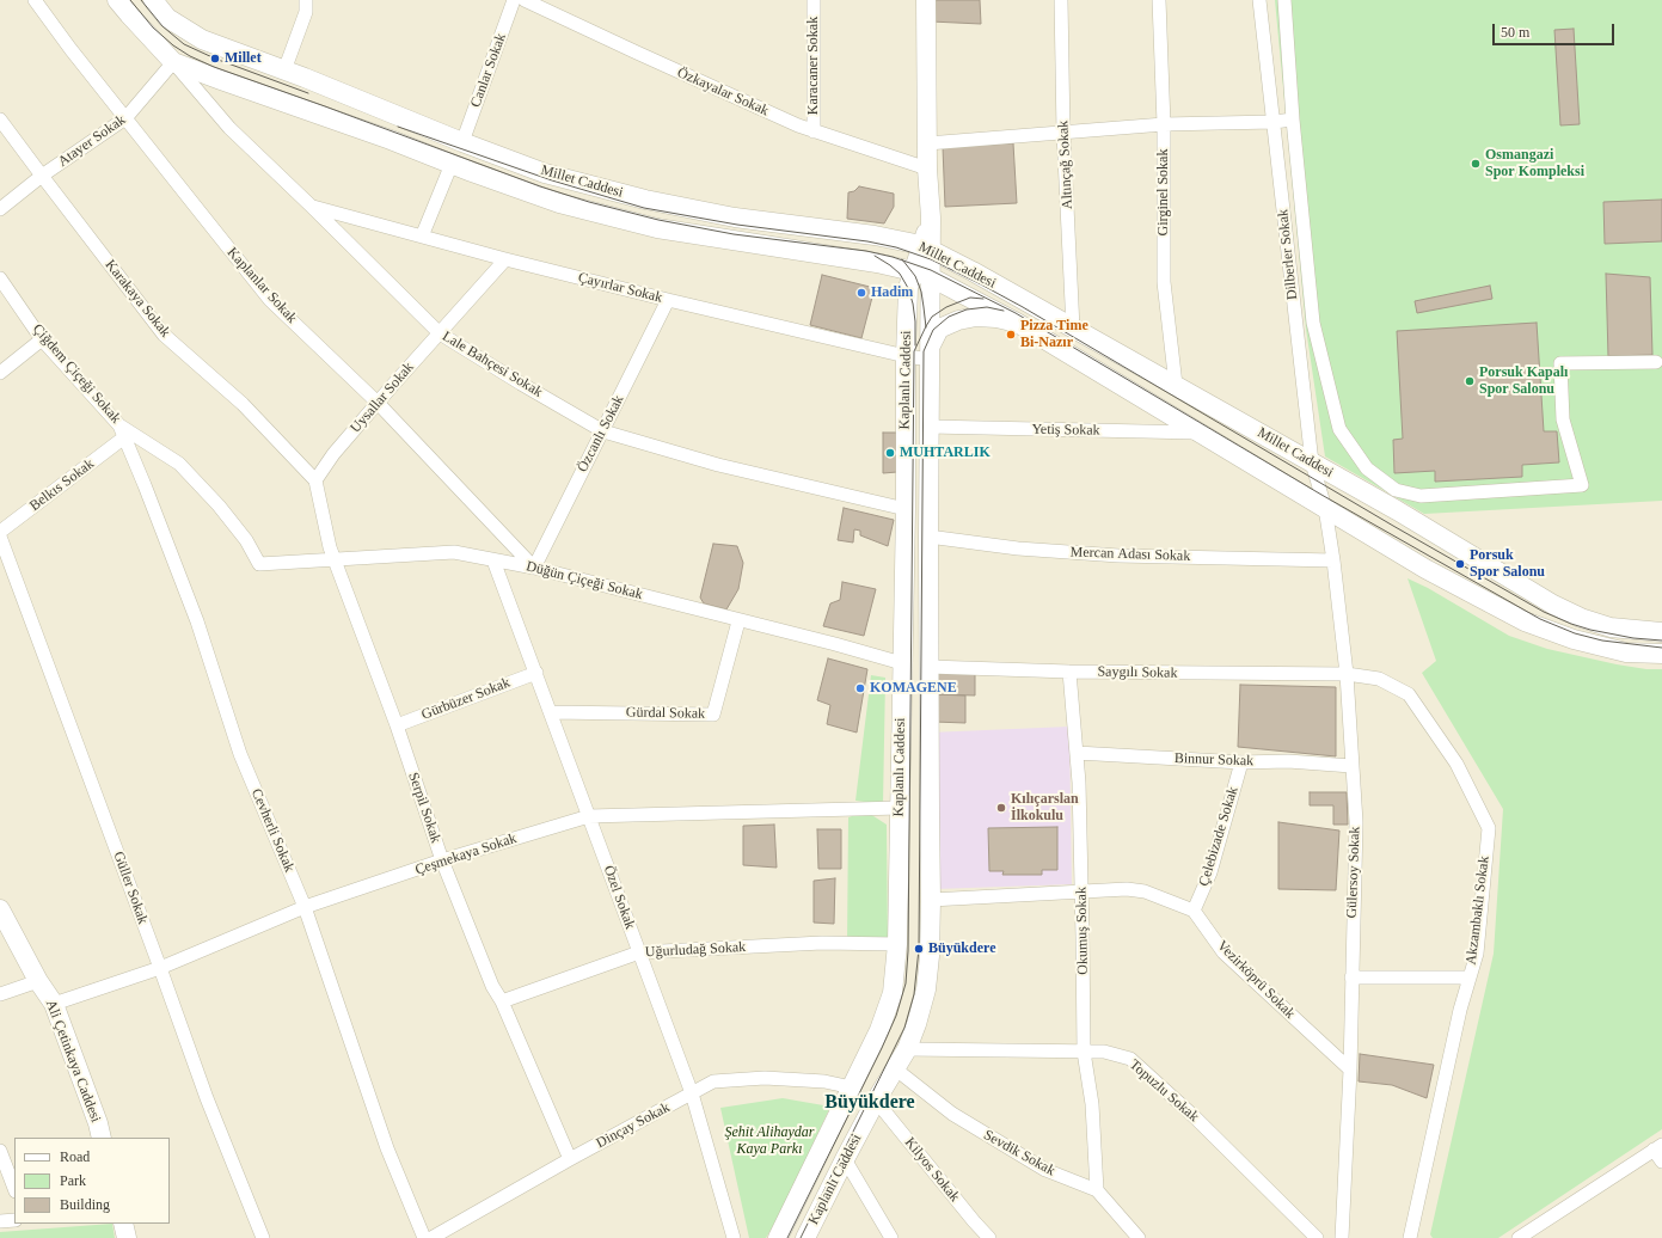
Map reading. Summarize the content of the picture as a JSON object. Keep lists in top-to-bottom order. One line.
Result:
{"streets":{"main road":["Millet Caddesi","Kaplanlı Caddesi","Ali Çetinkaya Caddesi"],"street":["Karacaner Sokak","Canlar Sokak","Özkayalar Sokak","Atayer Sokak","Altınçağ Sokak","Girginel Sokak","Dilberler Sokak","Kaplanlar Sokak","Çayırlar Sokak","Karakaya Sokak","Lale Bahçesi Sokak","Çiğdem Çiçeği Sokak","Uysallar Sokak","Yetiş Sokak","Özcanlı Sokak","Belkıs Sokak","Mercan Adası Sokak","Düğün Çiçeği Sokak","Saygılı Sokak","Gürbüzer Sokak","Gürdal Sokak","Binnur Sokak","Serpil Sokak","Cevherli Sokak","Çelebizade Sokak","Çeşmekaya Sokak","Gülersoy Sokak","Güller Sokak","Özel Sokak","Akzambaklı Sokak","Okumuş Sokak","Uğurludağ Sokak","Vezirköprü Sokak","Topuzlu Sokak","Dinçay Sokak","Sevdik Sokak","Kilyos Sokak"]},"crossings":[["Karacaner Sokak","Özkayalar Sokak"],["Canlar Sokak","Millet Caddesi"],["Özkayalar Sokak","Kaplanlı Caddesi"],["Atayer Sokak","Millet Caddesi"],["Atayer Sokak","Kaplanlar Sokak"],["Atayer Sokak","Karakaya Sokak"],["Atayer Sokak","Lale Bahçesi Sokak"],["Altınçağ Sokak","Millet Caddesi"],["Millet Caddesi","Girginel Sokak"],["Millet Caddesi","Dilberler Sokak"],["Millet Caddesi","Çayırlar Sokak"],["Millet Caddesi","Lale Bahçesi Sokak"],["Millet Caddesi","Kaplanlı Caddesi"],["Millet Caddesi","Yetiş Sokak"],["Millet Caddesi","Gülersoy Sokak"],["Dilberler Sokak","Gülersoy Sokak"],["Kaplanlar Sokak","Uysallar Sokak"],["Kaplanlar Sokak","Özcanlı Sokak"],["Kaplanlar Sokak","Düğün Çiçeği Sokak"],["Çayırlar Sokak","Lale Bahçesi Sokak"],["Çayırlar Sokak","Kaplanlı Caddesi"],["Çayırlar Sokak","Uysallar Sokak"],["Çayırlar Sokak","Özcanlı Sokak"],["Karakaya Sokak","Uysallar Sokak"],["Lale Bahçesi Sokak","Kaplanlı Caddesi"],["Lale Bahçesi Sokak","Uysallar Sokak"],["Lale Bahçesi Sokak","Özcanlı Sokak"],["Çiğdem Çiçeği Sokak","Düğün Çiçeği Sokak"],["Çiğdem Çiçeği Sokak","Cevherli Sokak"],["Kaplanlı Caddesi","Yetiş Sokak"],["Kaplanlı Caddesi","Mercan Adası Sokak"],["Kaplanlı Caddesi","Düğün Çiçeği Sokak"],["Kaplanlı Caddesi","Saygılı Sokak"],["Kaplanlı Caddesi","Çeşmekaya Sokak"],["Kaplanlı Caddesi","Uğurludağ Sokak"],["Kaplanlı Caddesi","Topuzlu Sokak"],["Kaplanlı Caddesi","Dinçay Sokak"],["Kaplanlı Caddesi","Sevdik Sokak"],["Kaplanlı Caddesi","Kilyos Sokak"],["Özcanlı Sokak","Düğün Çiçeği Sokak"],["Belkıs Sokak","Cevherli Sokak"],["Mercan Adası Sokak","Gülersoy Sokak"],["Düğün Çiçeği Sokak","Gürdal Sokak"],["Düğün Çiçeği Sokak","Serpil Sokak"],["Düğün Çiçeği Sokak","Özel Sokak"],["Saygılı Sokak","Gülersoy Sokak"],["Saygılı Sokak","Akzambaklı Sokak"],["Saygılı Sokak","Okumuş Sokak"],["Gürbüzer Sokak","Serpil Sokak"],["Gürbüzer Sokak","Özel Sokak"],["Gürdal Sokak","Özel Sokak"],["Binnur Sokak","Çelebizade Sokak"],["Binnur Sokak","Gülersoy Sokak"],["Binnur Sokak","Okumuş Sokak"],["Serpil Sokak","Çeşmekaya Sokak"],["Serpil Sokak","Uğurludağ Sokak"],["Serpil Sokak","Dinçay Sokak"],["Cevherli Sokak","Çeşmekaya Sokak"],["Çelebizade Sokak","Vezirköprü Sokak"],["Çeşmekaya Sokak","Güller Sokak"],["Çeşmekaya Sokak","Özel Sokak"],["Çeşmekaya Sokak","Ali Çetinkaya Caddesi"],["Gülersoy Sokak","Akzambaklı Sokak"],["Gülersoy Sokak","Vezirköprü Sokak"],["Özel Sokak","Uğurludağ Sokak"],["Özel Sokak","Dinçay Sokak"],["Okumuş Sokak","Topuzlu Sokak"],["Okumuş Sokak","Sevdik Sokak"]],"districts":["Büyükdere"],"parks":["Şehit Alihaydar Kaya Parkı"],"places":["Millet","Osmangazi Spor Kompleksi","Hadim","Pizza Time Bi-Nazır","Porsuk Kapalı Spor Salonu","MUHTARLIK","Porsuk Spor Salonu","KOMAGENE","Kılıçarslan İlkokulu","Büyükdere"],"legend":["Road","Park","Building"],"scale_bar":"50 m"}
